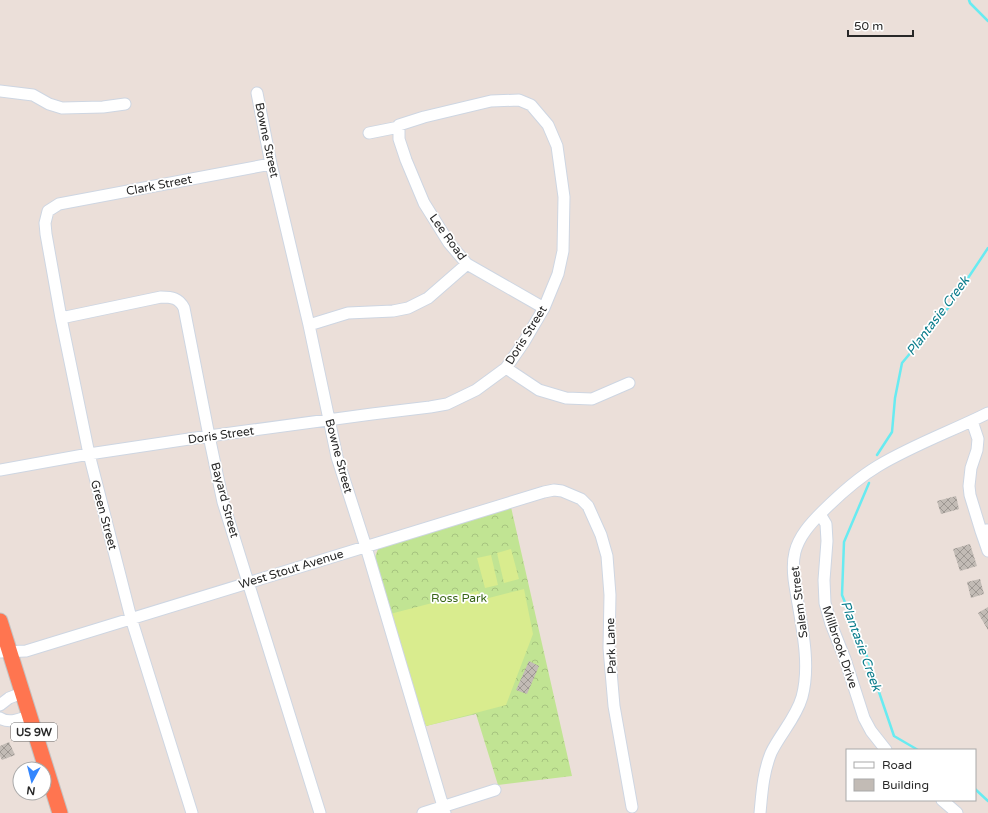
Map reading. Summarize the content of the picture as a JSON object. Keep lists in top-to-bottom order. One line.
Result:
{"streets":{"highway":["US 9W"],"street":["Bowne Street","Clark Street","Lee Road","Doris Street","Bayard Street","Green Street","West Stout Avenue","Salem Street","Park Lane","Millbrook Drive"]},"crossings":[["Bowne Street","Clark Street"],["Bowne Street","Doris Street"],["Bowne Street","West Stout Avenue"],["Clark Street","Green Street"],["Lee Road","Doris Street"],["Doris Street","Bayard Street"],["Doris Street","Green Street"],["Bayard Street","Green Street"],["Bayard Street","West Stout Avenue"],["Green Street","West Stout Avenue"],["West Stout Avenue","Park Lane"],["West Stout Avenue","US 9W"],["Salem Street","Millbrook Drive"]],"water":["Plantasie Creek"],"parks":["Ross Park"],"legend":["Road","Building"],"scale_bar":"50 m","north":"bottom"}
